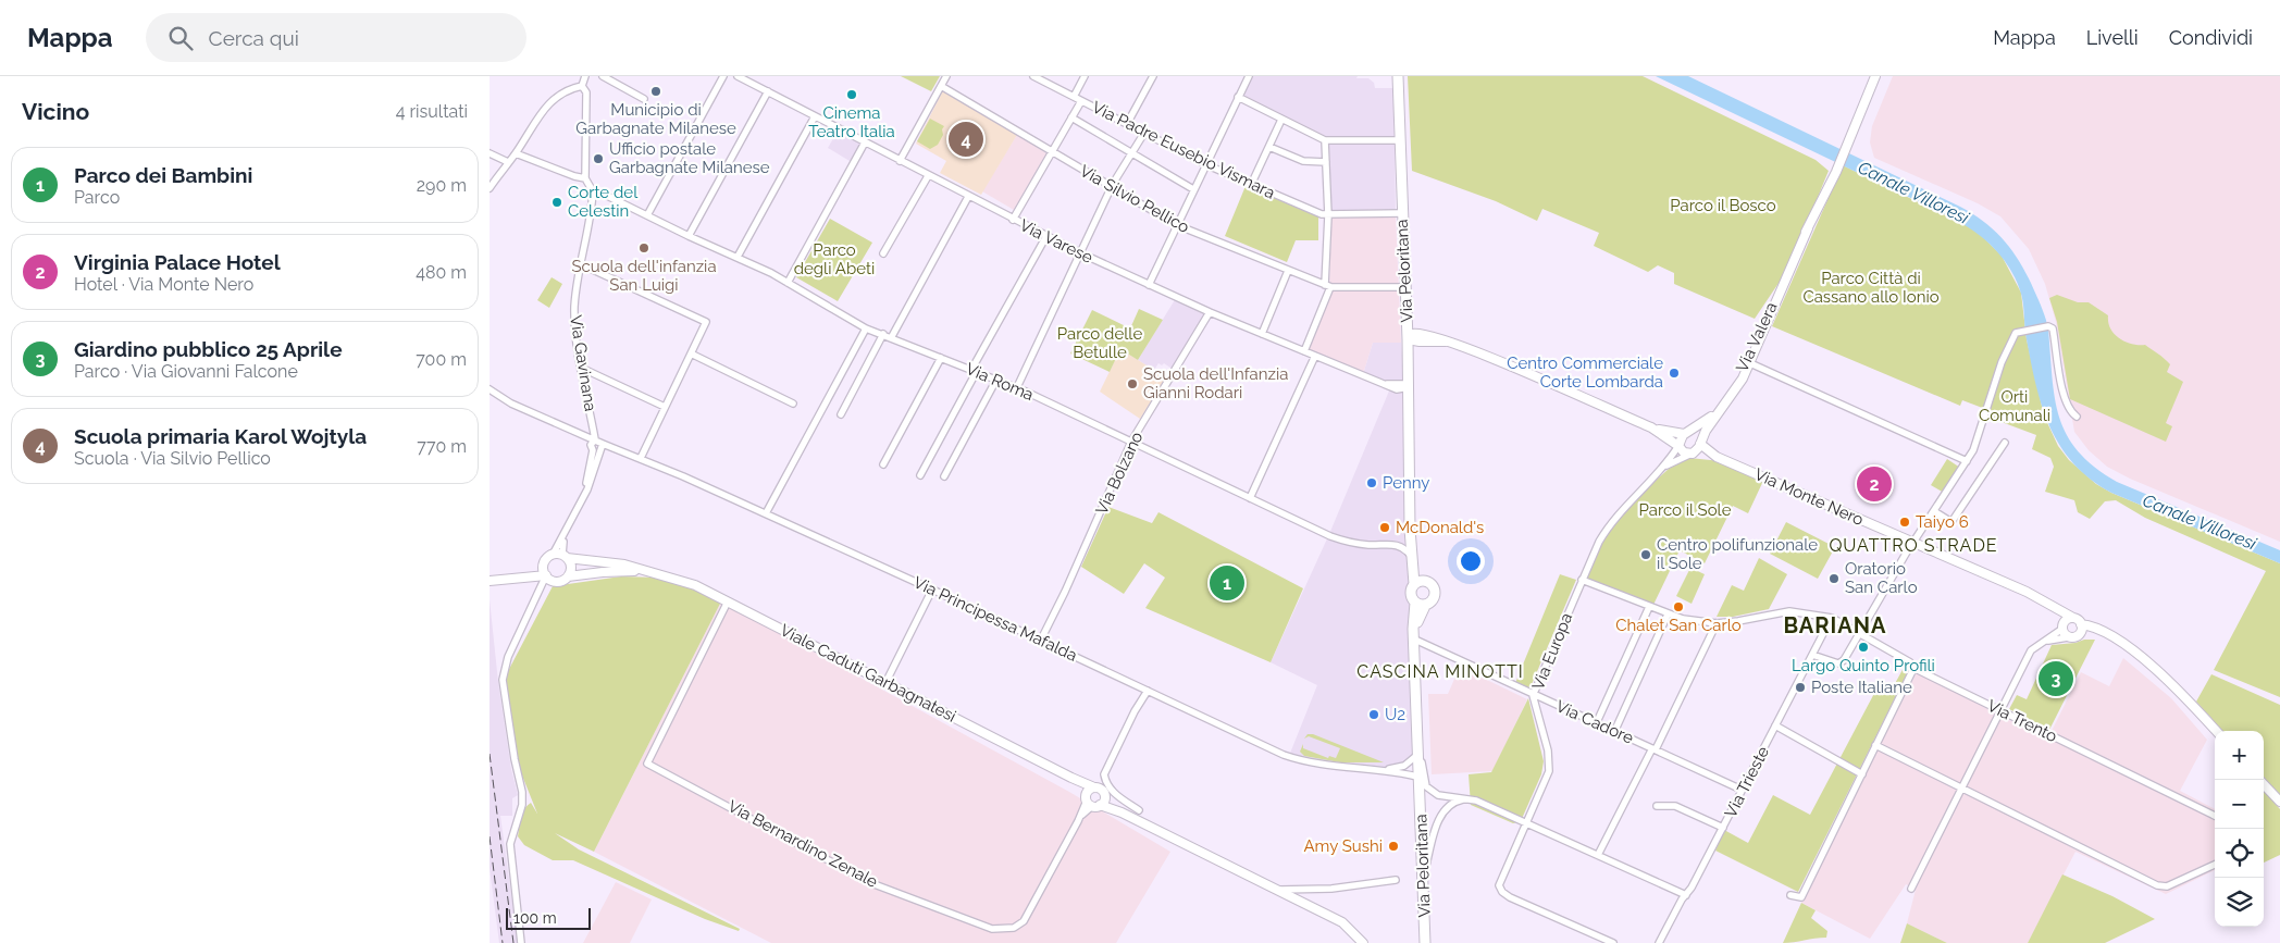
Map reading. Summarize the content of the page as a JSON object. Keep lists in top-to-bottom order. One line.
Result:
{"streets":{"main road":["Via Peloritana"],"street":["Via Padre Eusebio Vismara","Via Silvio Pellico","Via Varese","Via Valera","Via Gavinana","Via Roma","Via Bolzano","Via Monte Nero","Via Principessa Mafalda","Via Europa","Viale Caduti Garbagnatesi","Via Trento","Via Cadore","Via Trieste","Via Bernardino Zenale"]},"crossings":[["Via Padre Eusebio Vismara","Via Peloritana"],["Via Silvio Pellico","Via Peloritana"],["Via Varese","Via Peloritana"],["Via Varese","Via Bolzano"],["Via Peloritana","Via Roma"],["Via Peloritana","Via Principessa Mafalda"],["Via Peloritana","Via Cadore"],["Via Valera","Via Monte Nero"],["Via Valera","Via Europa"],["Via Gavinana","Via Roma"],["Via Gavinana","Via Principessa Mafalda"],["Via Gavinana","Viale Caduti Garbagnatesi"],["Via Roma","Via Bolzano"],["Via Bolzano","Via Principessa Mafalda"],["Via Monte Nero","Via Europa"],["Via Europa","Via Cadore"],["Viale Caduti Garbagnatesi","Via Bernardino Zenale"],["Via Trento","Via Trieste"],["Via Cadore","Via Trieste"]],"districts":["QUATTRO STRADE","BARIANA","CASCINA MINOTTI"],"water":["Canale Villoresi"],"parks":["Parco il Bosco","Parco degli Abeti","Parco Città di Cassano allo Ionio","Parco delle Betulle","Orti Comunali","Parco il Sole"],"places":["Municipio di Garbagnate Milanese","Cinema Teatro Italia","Ufficio postale Garbagnate Milanese","Corte del Celestin","Scuola dell'infanzia San Luigi","Centro Commerciale Corte Lombarda","Scuola dell'Infanzia Gianni Rodari","Penny","Taiyo 6","McDonald's","Centro polifunzionale il Sole","Oratorio San Carlo","Chalet San Carlo","Largo Quinto Profili","Poste Italiane","U2","Amy Sushi"],"scale_bar":"100 m","page":{"header":"Mappa","search":"Cerca qui","nav":["Mappa","Livelli","Condividi"],"heading":["Vicino","4 risultati"],"pins":["4","2","1","3"],"list":[{"mark":"1","name":"Parco dei Bambini","note":"Parco","value":"290 m"},{"mark":"2","name":"Virginia Palace Hotel","note":"Hotel · Via Monte Nero","value":"480 m"},{"mark":"3","name":"Giardino pubblico 25 Aprile","note":"Parco · Via Giovanni Falcone","value":"700 m"},{"mark":"4","name":"Scuola primaria Karol Wojtyla","note":"Scuola · Via Silvio Pellico","value":"770 m"}],"map_buttons":["+","−"],"scale":"100 m"}}
